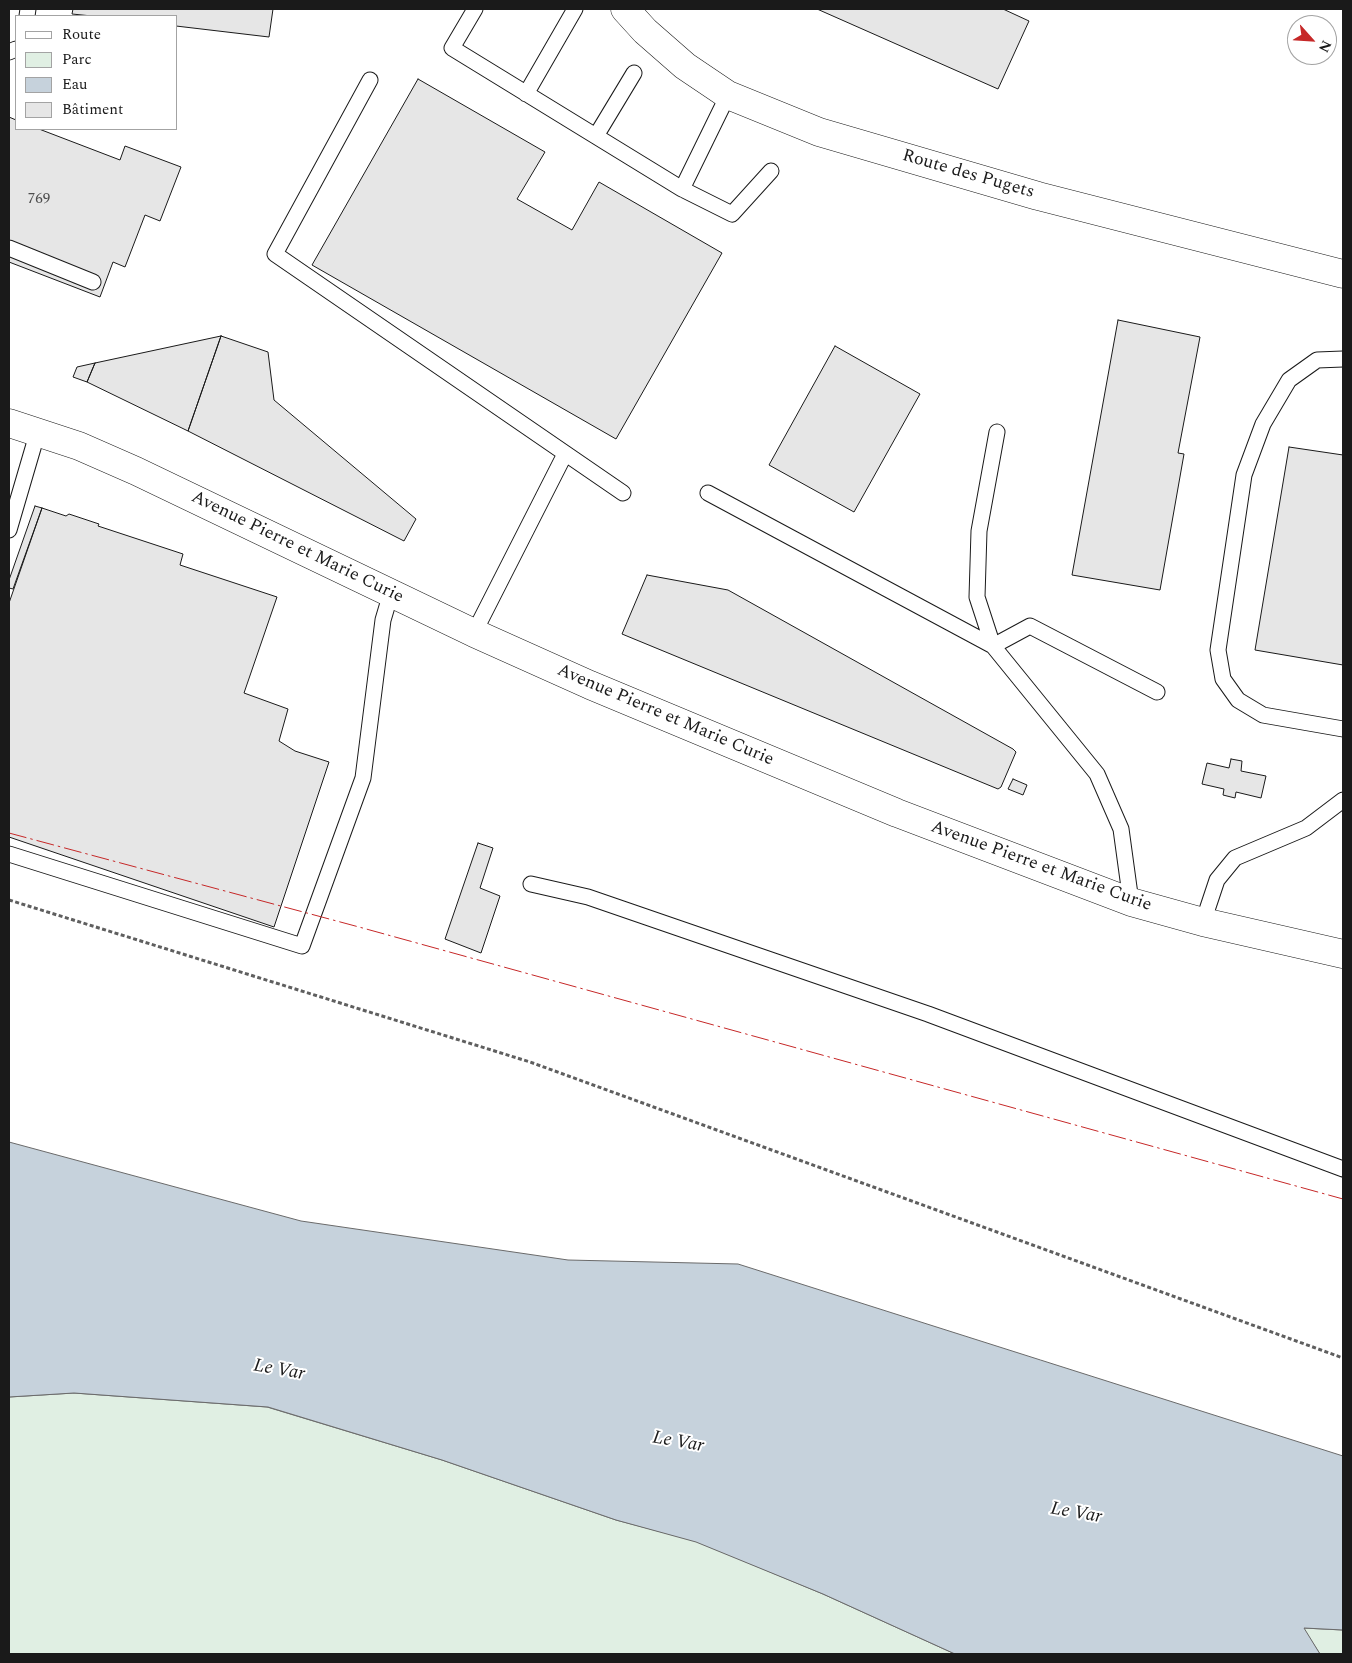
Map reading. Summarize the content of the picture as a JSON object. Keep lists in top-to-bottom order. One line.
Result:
{"streets":{"main road":["Route des Pugets","Avenue Pierre et Marie Curie"]},"water":["Le Var"],"house_numbers":["769"],"legend":["Route","Parc","Eau","Bâtiment"],"north":"bottom right"}
